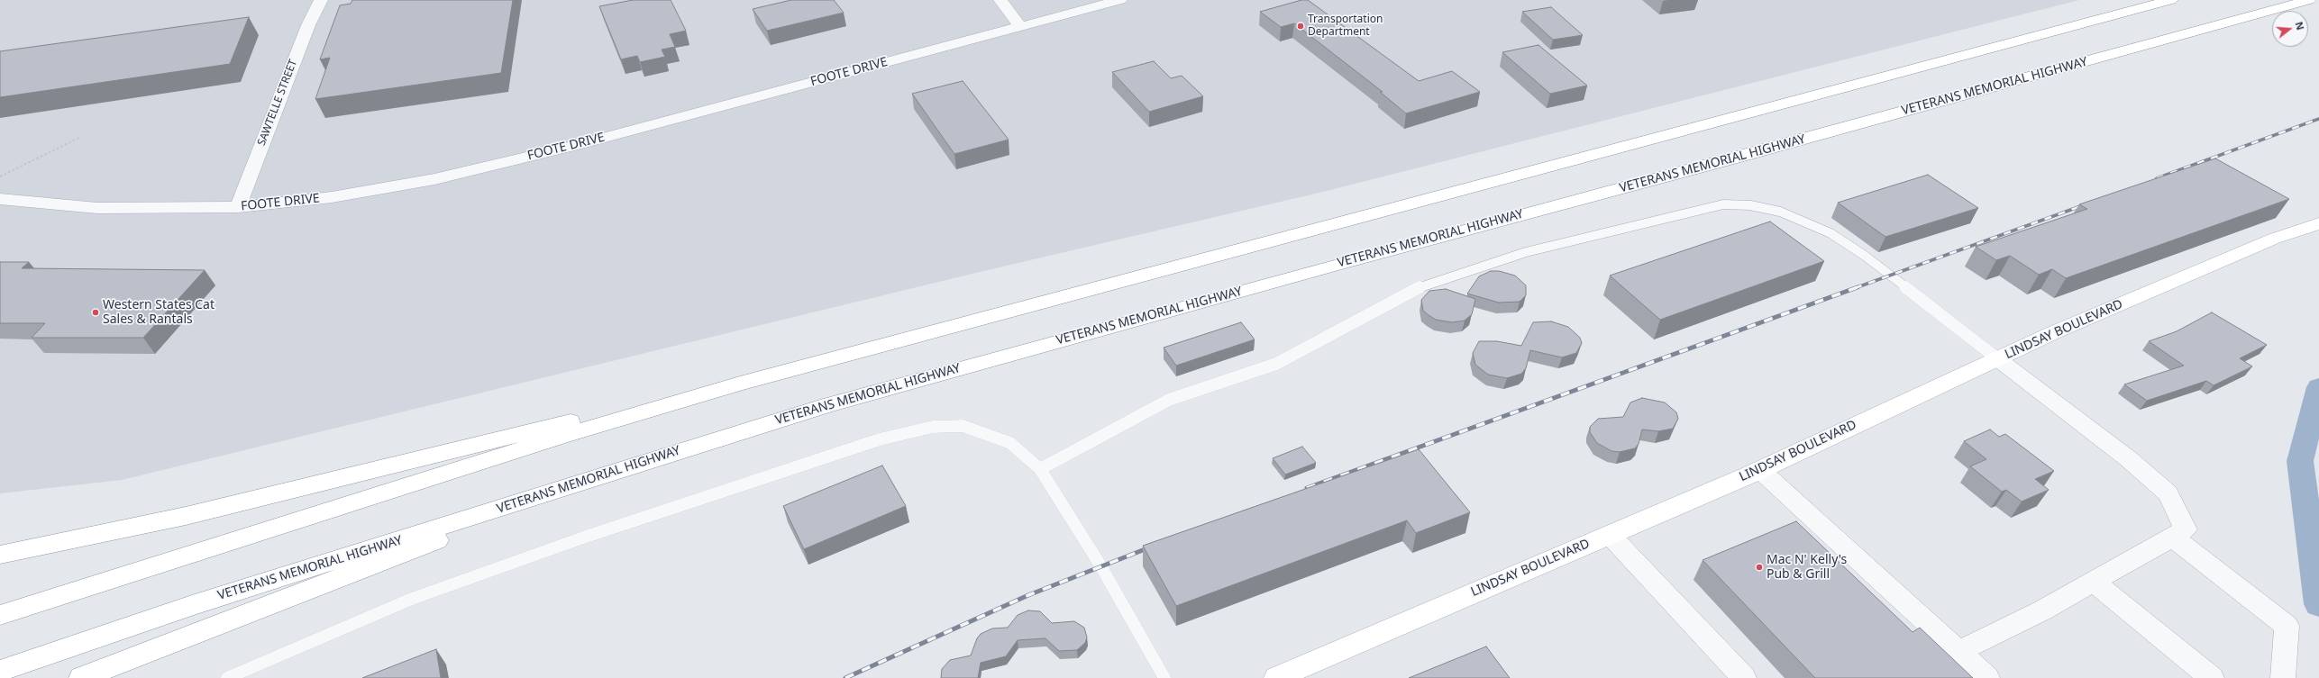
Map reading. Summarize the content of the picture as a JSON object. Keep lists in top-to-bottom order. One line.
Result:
{"streets":{"main road":["VETERANS MEMORIAL HIGHWAY","LINDSAY BOULEVARD"],"street":["FOOTE DRIVE","SAWTELLE STREET"]},"crossings":[["FOOTE DRIVE","SAWTELLE STREET"]],"places":["Transportation Department","Western States Cat Sales & Rantals","Mac N' Kelly's Pub & Grill"],"north":"right"}
